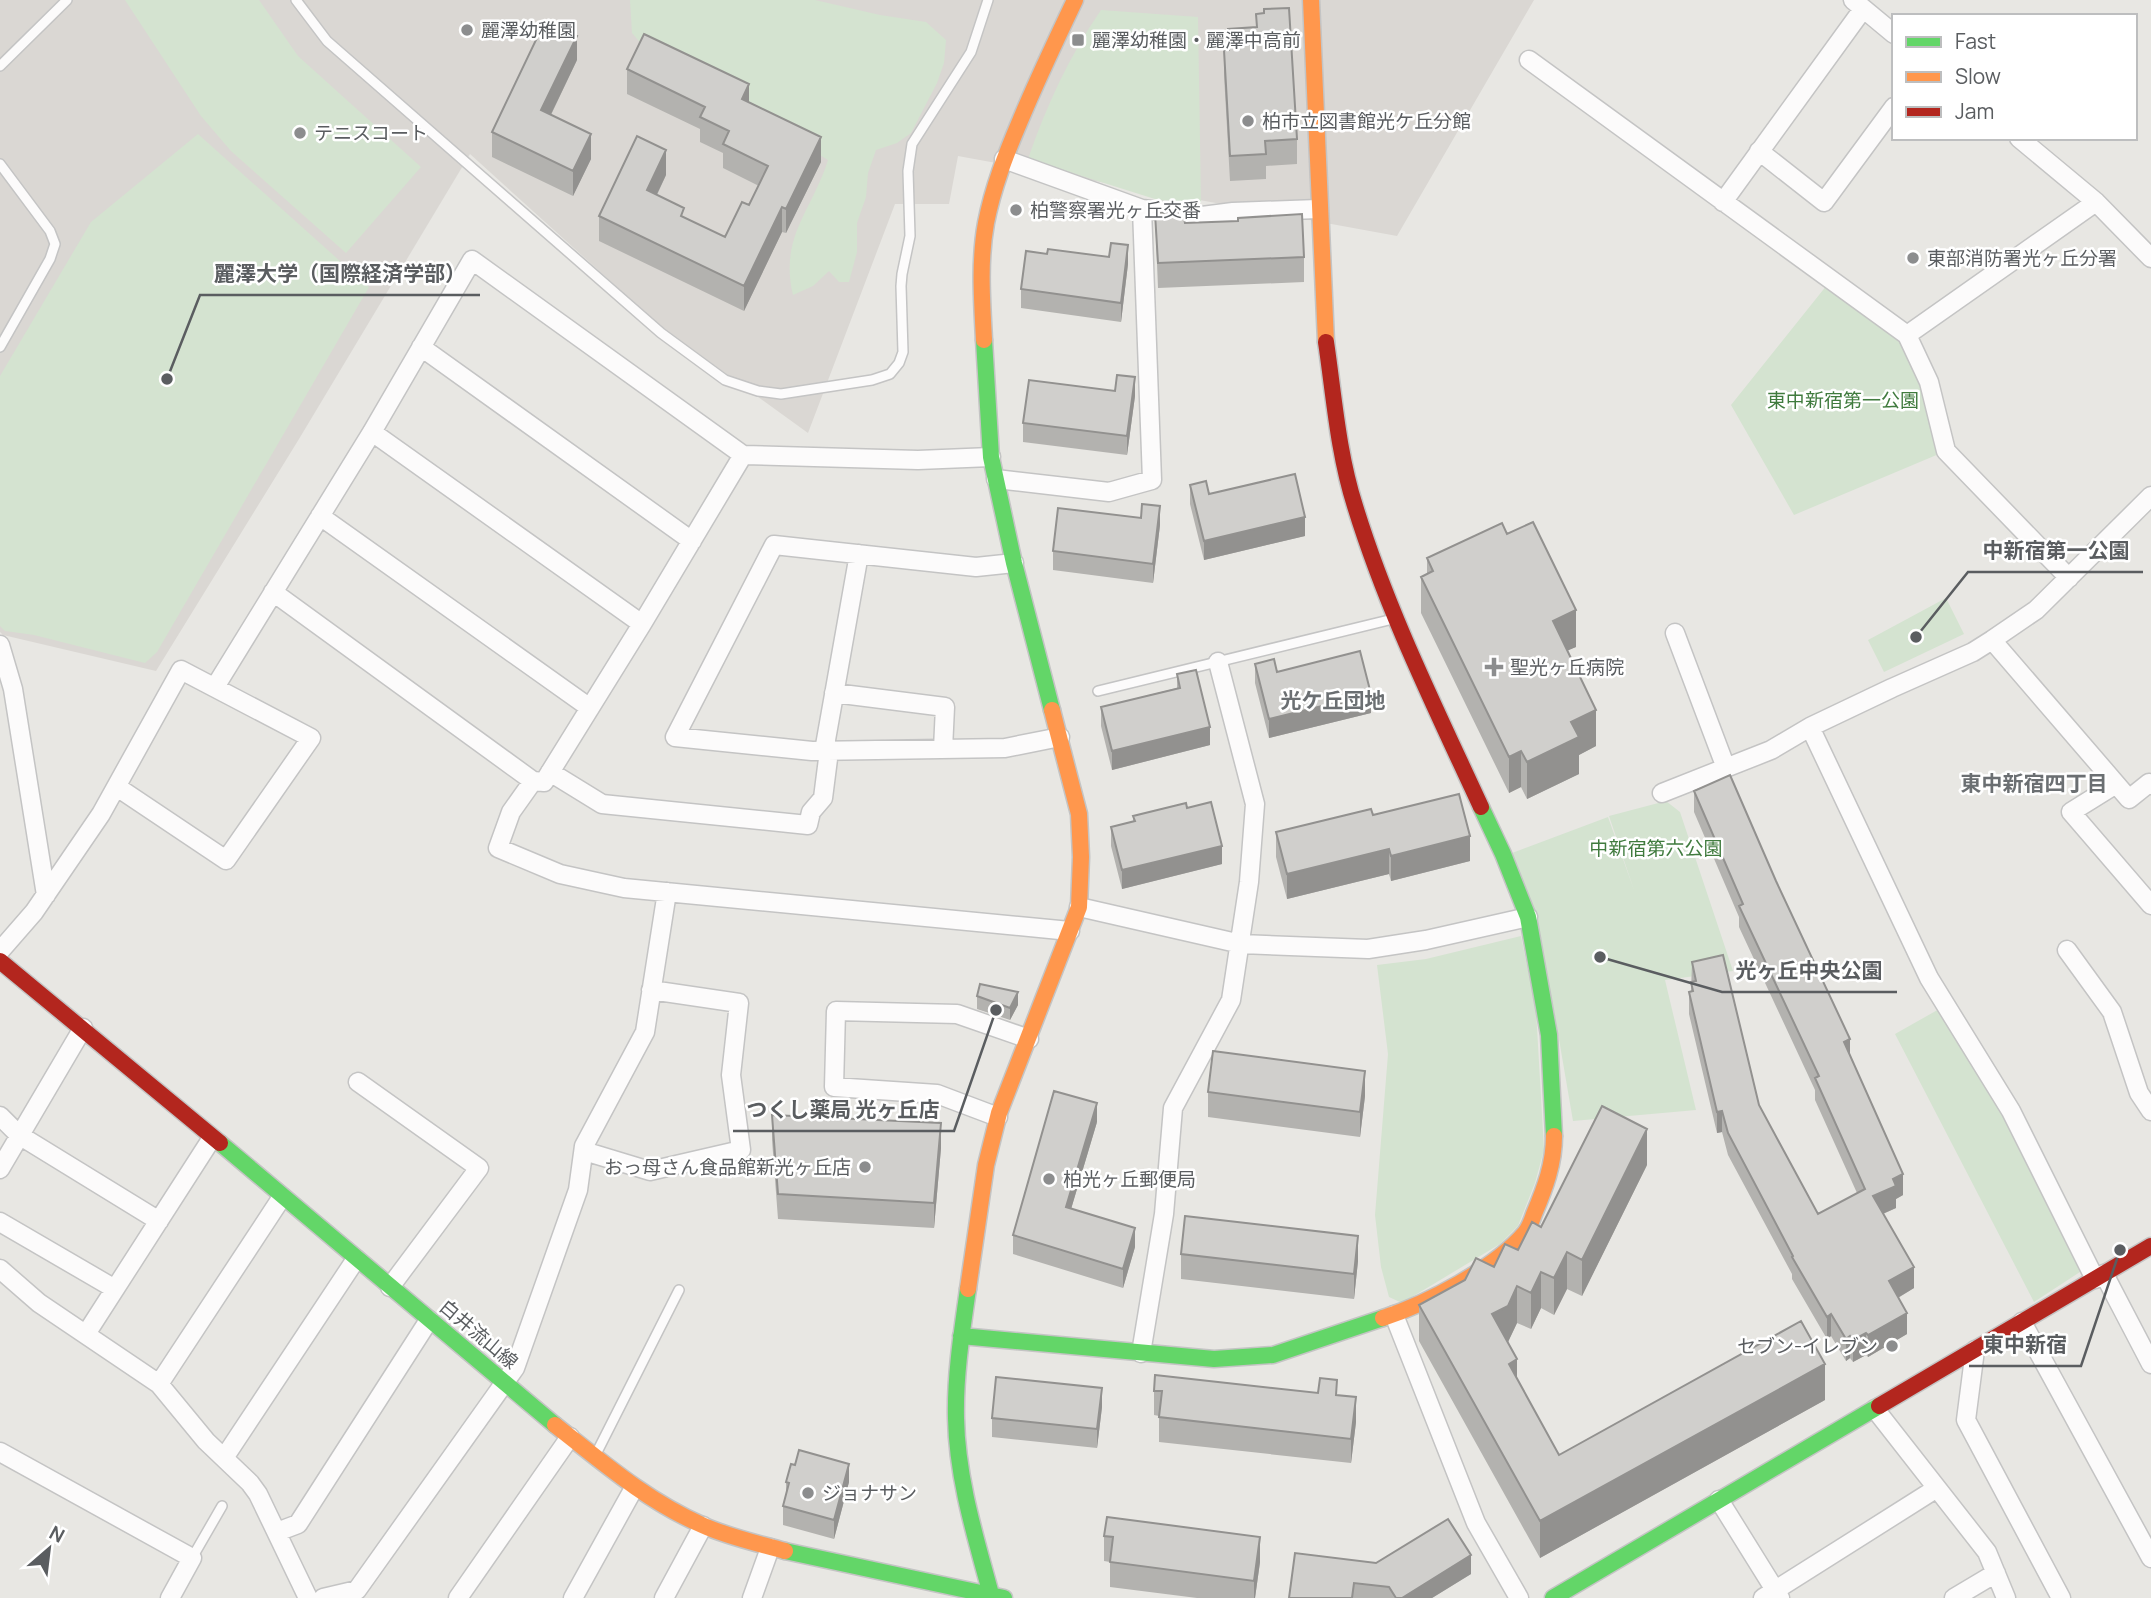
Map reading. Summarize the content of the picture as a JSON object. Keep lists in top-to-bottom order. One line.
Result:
{"streets":{"street":["白井流山線"]},"districts":["光ケ丘団地","東中新宿四丁目"],"parks":["東中新宿第一公園","中新宿第六公園"],"places":{"other":["麗澤幼稚園","柏市立図書館光ケ丘分館","テニスコート","柏警察署光ヶ丘交番","東部消防署光ヶ丘分署","麗澤大学（国際経済学部）","中新宿第一公園","光ヶ丘中央公園","つくし薬局 光ヶ丘店","おっ母さん食品館新光ヶ丘店","柏光ヶ丘郵便局","東中新宿","セブン-イレブン","ジョナサン"],"transit":["麗澤幼稚園・麗澤中高前"],"health":["聖光ヶ丘病院"]},"legend":["Fast","Slow","Jam"],"north":"top right"}
